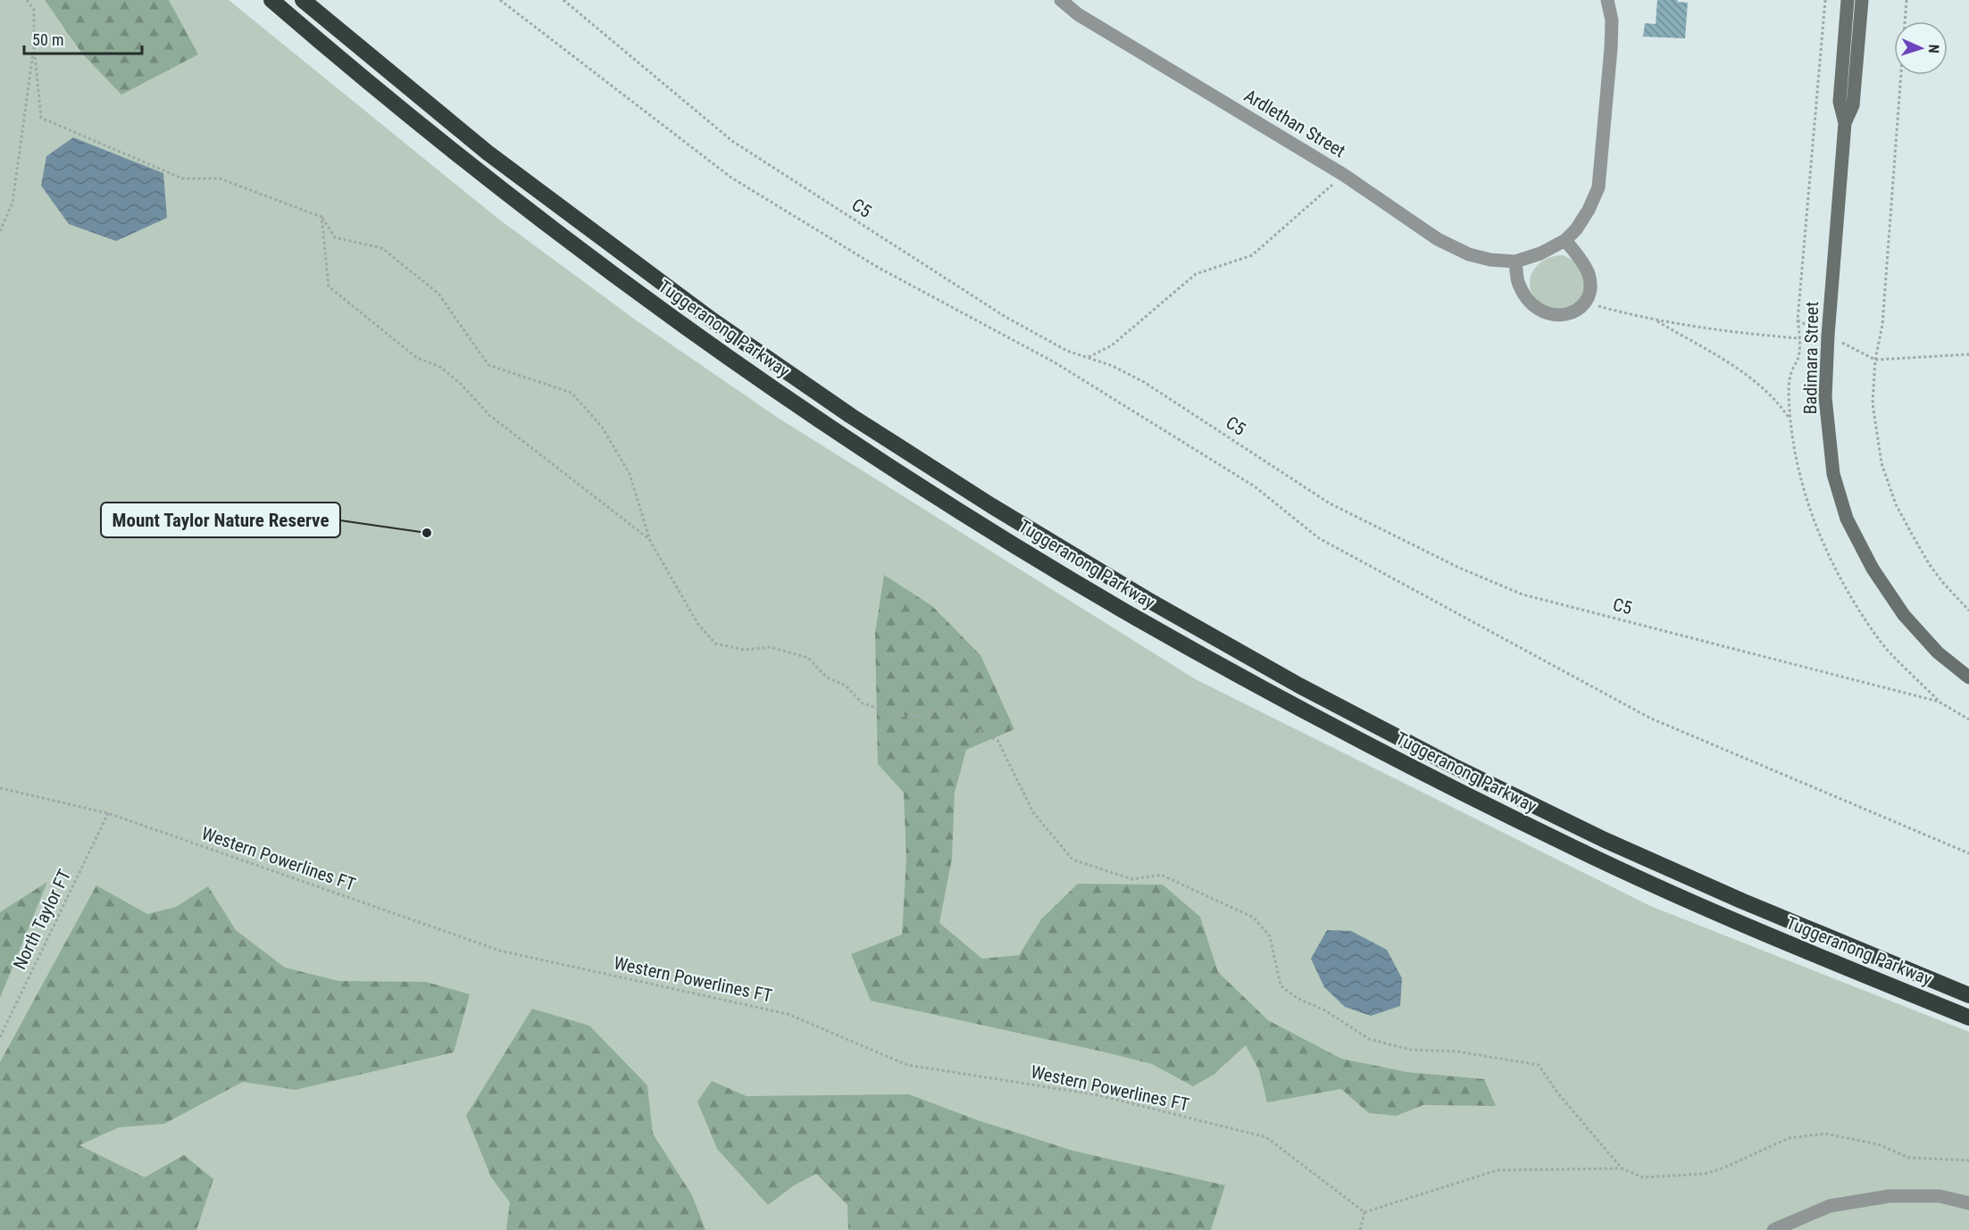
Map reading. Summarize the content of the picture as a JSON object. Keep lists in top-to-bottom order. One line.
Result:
{"streets":{"highway":["Tuggeranong Parkway"],"main road":["Badimara Street"],"street":["Ardlethan Street"],"path":["C5","Western Powerlines FT","North Taylor FT"]},"crossings":[["Western Powerlines FT","North Taylor FT"]],"places":["Mount Taylor Nature Reserve"],"scale_bar":"50 m","north":"right"}
